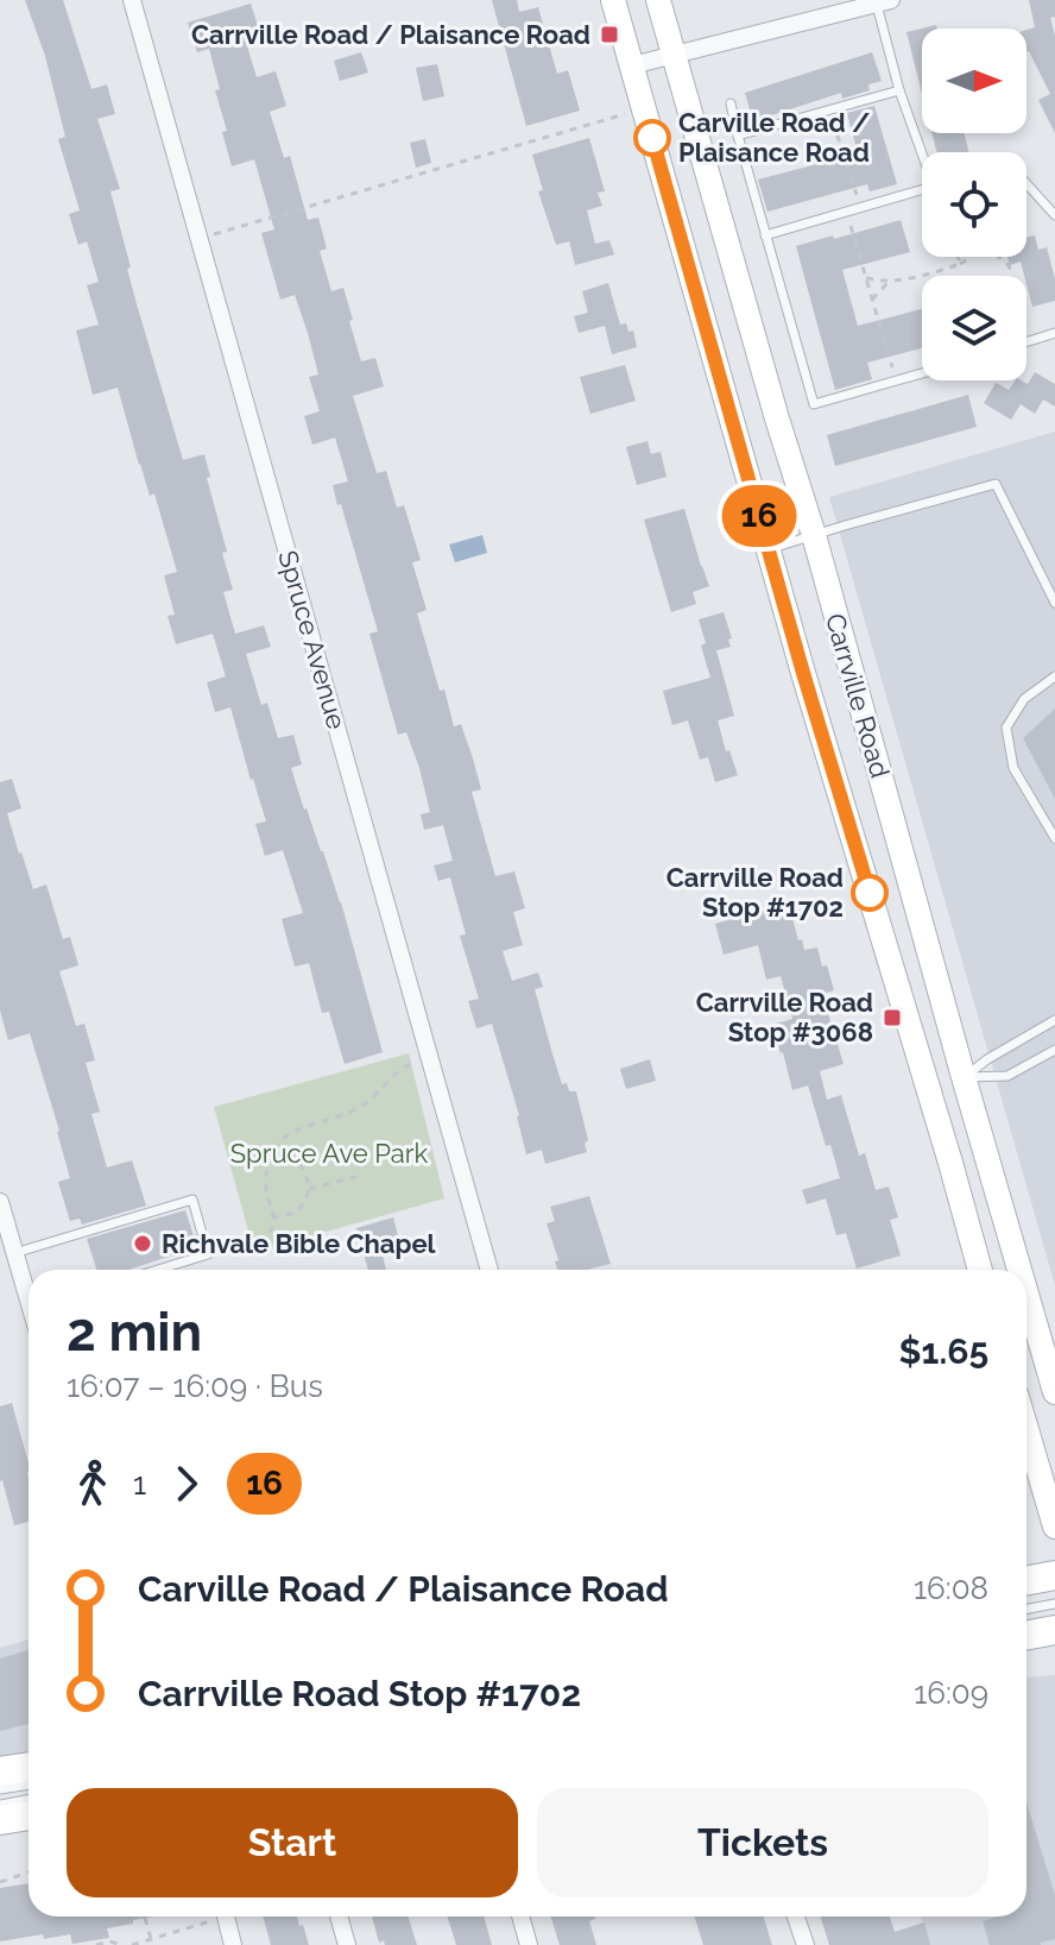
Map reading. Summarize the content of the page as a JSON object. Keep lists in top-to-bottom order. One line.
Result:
{"streets":{"main road":["Carrville Road"],"street":["Spruce Avenue"]},"parks":["Spruce Ave Park"],"places":{"transit":["Carrville Road / Plaisance Road","Carrville Road Stop #3068"],"other":["Carville Road / Plaisance Road","Carrville Road Stop #1702","Richvale Bible Chapel"]},"lines":["bus line 16"],"north":"right","page":{"on_map":"16","heading":["2 min","16:07 – 16:09 · Bus","$1.65"],"legs":["1","16"],"list":[{"name":"Carville Road / Plaisance Road","value":"16:08"},{"name":"Carrville Road Stop #1702","value":"16:09"}],"buttons":["Start","Tickets"]}}
